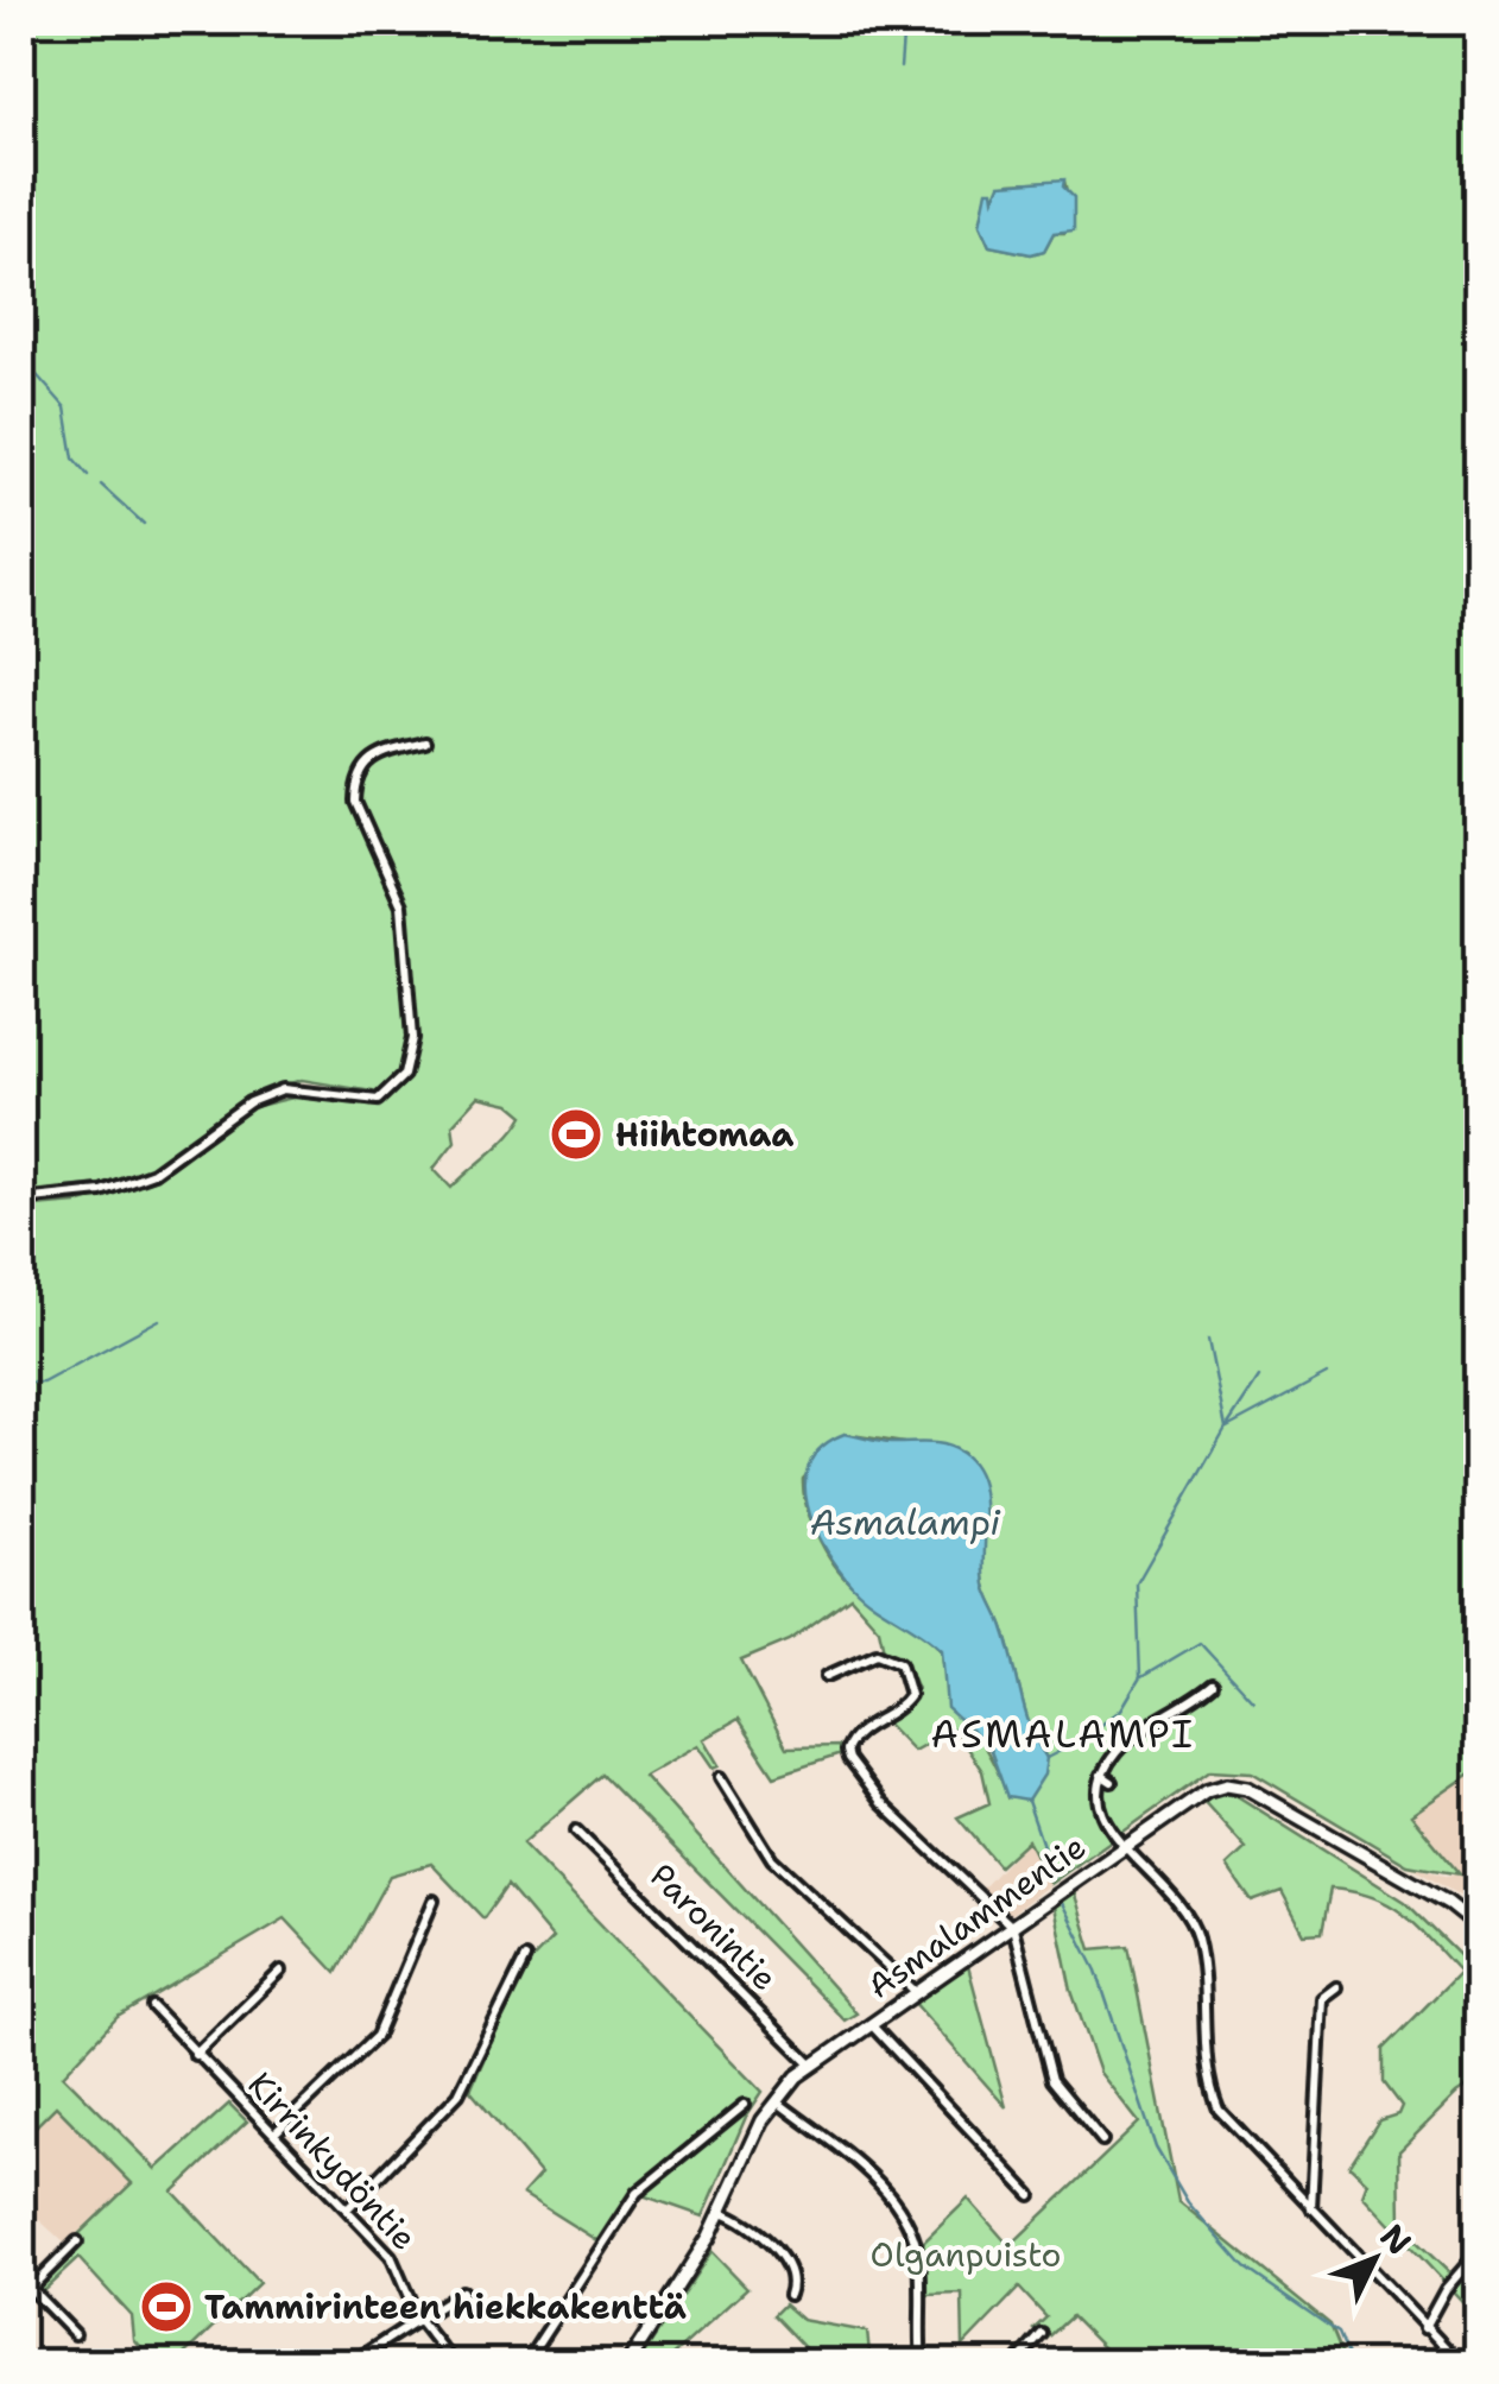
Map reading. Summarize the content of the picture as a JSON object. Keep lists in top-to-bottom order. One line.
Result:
{"streets":{"street":["Asmalammentie","Paronintie","Kirrinkydöntie"]},"crossings":[["Asmalammentie","Paronintie"]],"districts":["ASMALAMPI"],"water":["Asmalampi"],"parks":["Olganpuisto"],"places":{"sports":["Hiihtomaa","Tammirinteen hiekkakenttä"]},"north":"top right"}
